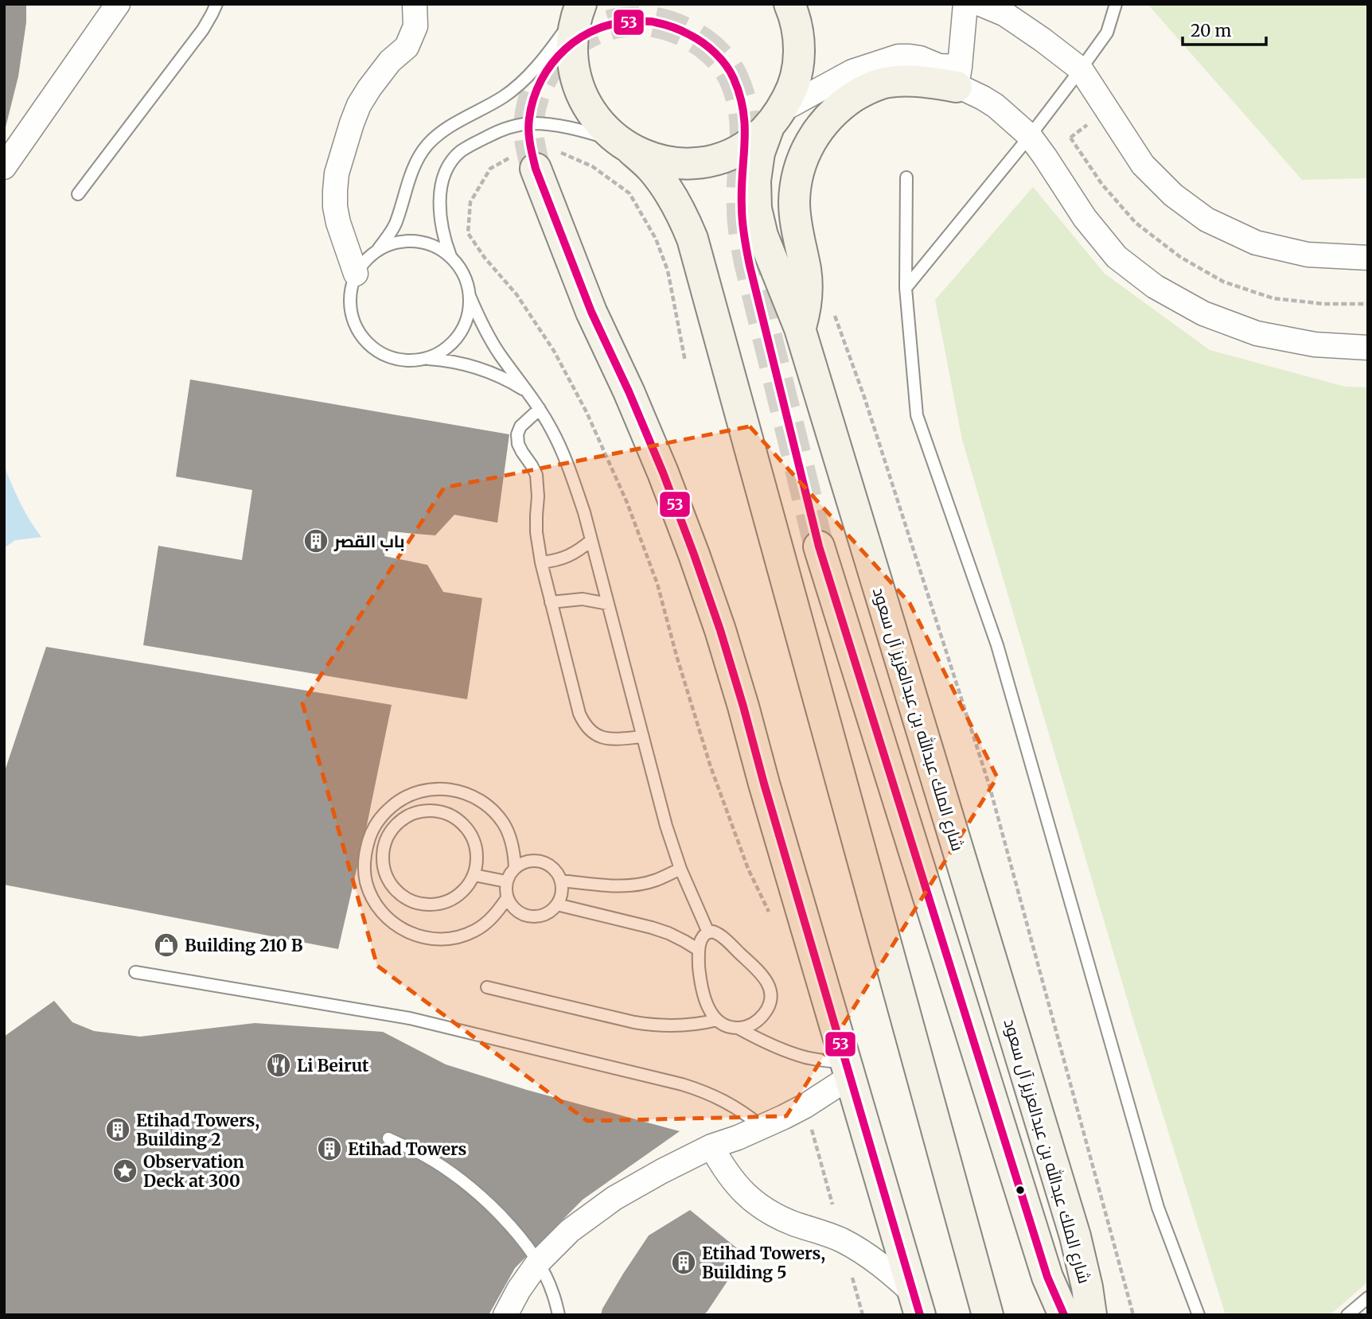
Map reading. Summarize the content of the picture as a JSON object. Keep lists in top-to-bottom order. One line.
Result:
{"streets":{"street":["شارع الملك عبدالله بن عبدالعزيز آل سعود"]},"places":{"building":["باب القصر","Etihad Towers, Building 2","Etihad Towers","Etihad Towers, Building 5"],"shop":["Building 210 B"],"restaurant":["Li Beirut"],"place":["Observation Deck at 300"]},"lines":["transit line 53"],"scale_bar":"20 m"}
